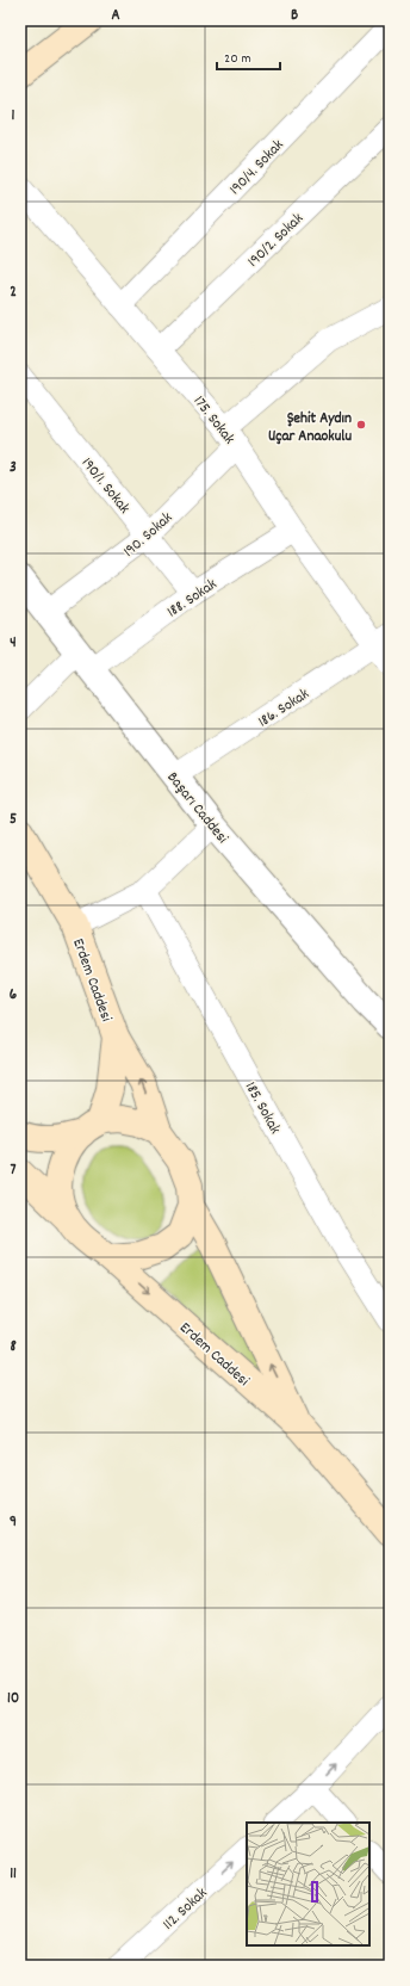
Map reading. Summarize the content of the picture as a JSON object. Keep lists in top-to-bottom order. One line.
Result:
{"streets":{"main road":["Erdem Caddesi"],"street":["190/4. Sokak","190/2. Sokak","175. Sokak","190/1. Sokak","190. Sokak","188. Sokak","186. Sokak","Başarı Caddesi","185. Sokak","112. Sokak"]},"crossings":[["190/4. Sokak","175. Sokak"],["190/2. Sokak","175. Sokak"],["175. Sokak","190. Sokak"],["175. Sokak","188. Sokak"],["175. Sokak","186. Sokak"],["190/1. Sokak","190. Sokak"],["190/1. Sokak","188. Sokak"],["190. Sokak","Başarı Caddesi"],["188. Sokak","Başarı Caddesi"],["186. Sokak","Başarı Caddesi"]],"one_way":["112. Sokak"],"places":["Şehit Aydın Uçar Anaokulu"],"scale_bar":"20 m","grid":{"columns":["A","B"],"rows":["1","2","3","4","5","6","7","8","9","10","11"]}}
